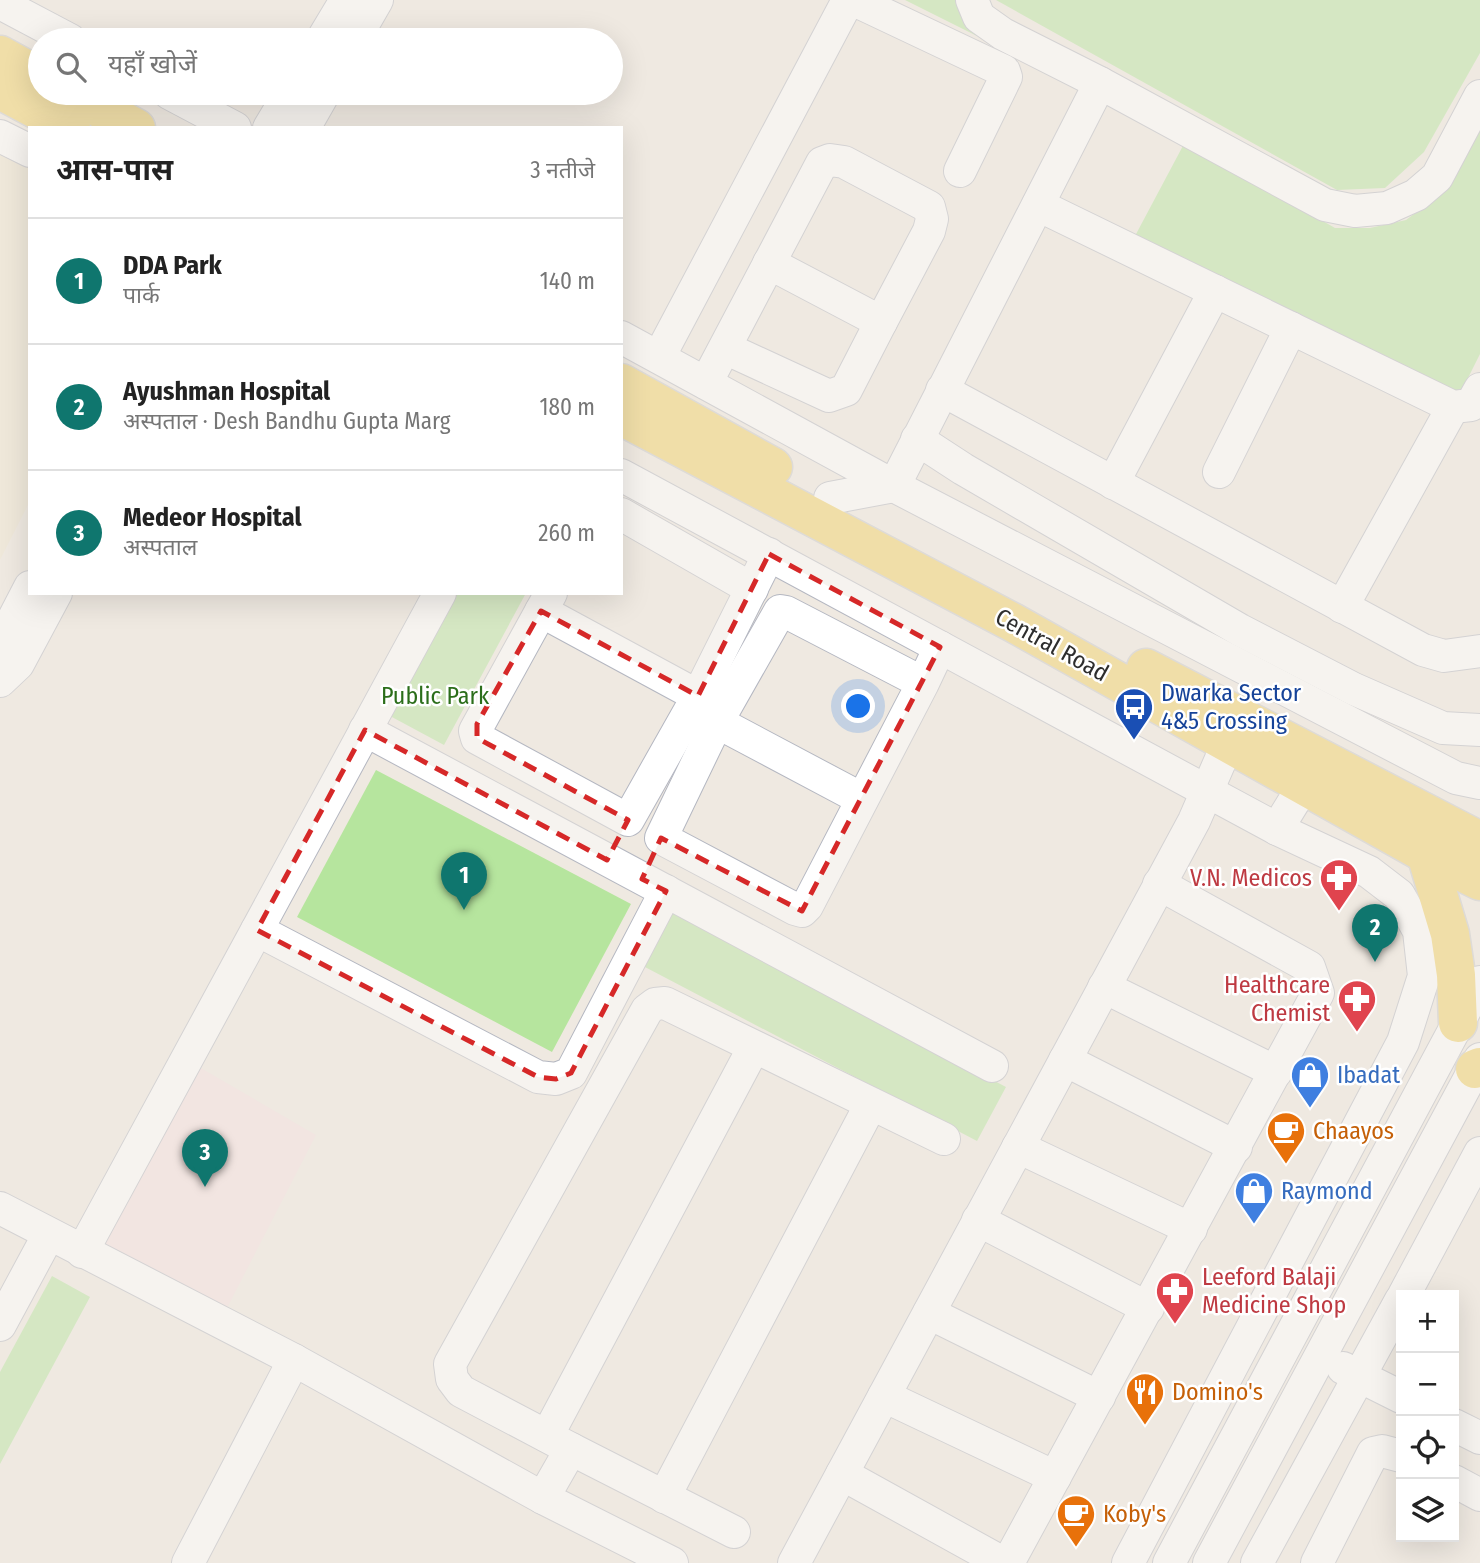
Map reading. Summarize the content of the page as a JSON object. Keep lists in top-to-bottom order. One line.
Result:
{"streets":{"main road":["Central Road"]},"parks":["Public Park"],"places":{"bus stop":["Dwarka Sector 4&5 Crossing"],"pharmacy":["V.N. Medicos","Healthcare Chemist","Leeford Balaji Medicine Shop"],"shop":["Ibadat","Raymond"],"cafe":["Chaayos","Koby's"],"restaurant":["Domino's"]},"page":{"search":"यहाँ खोजें","heading":["आस-पास","3 नतीजे"],"list":[{"mark":"1","name":"DDA Park","note":"पार्क","value":"140 m"},{"mark":"2","name":"Ayushman Hospital","note":"अस्पताल · Desh Bandhu Gupta Marg","value":"180 m"},{"mark":"3","name":"Medeor Hospital","note":"अस्पताल","value":"260 m"}],"pins":["1","2","3"],"map_buttons":["+","−"]}}
